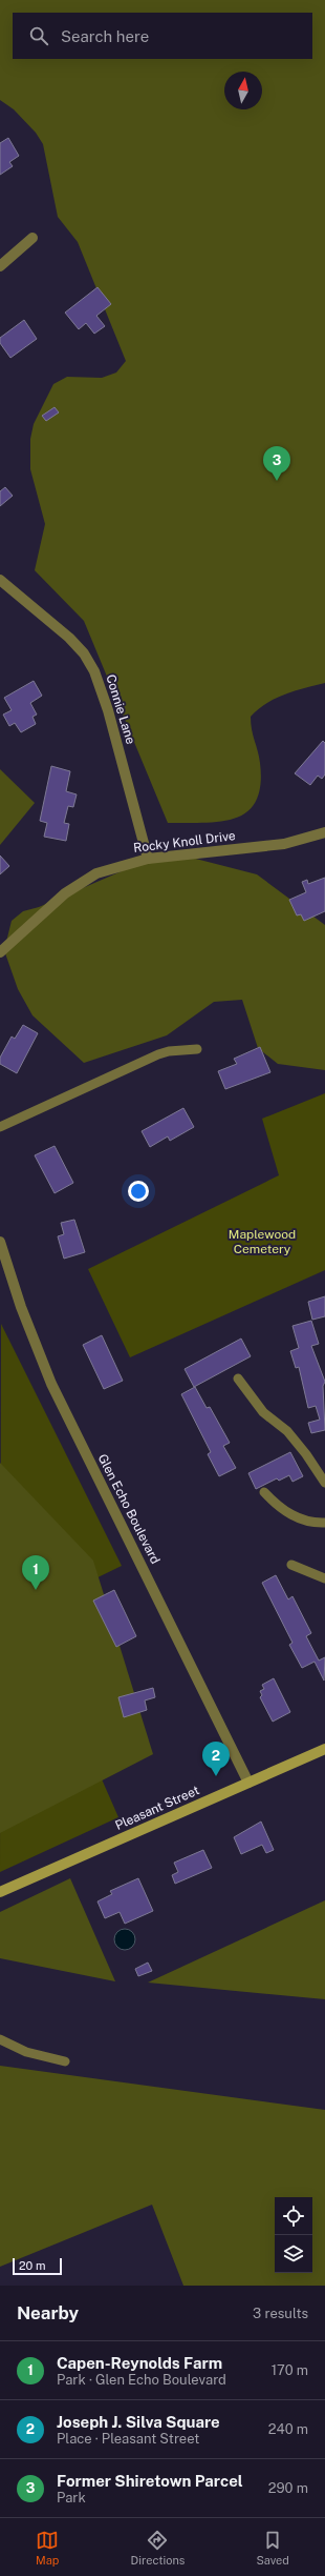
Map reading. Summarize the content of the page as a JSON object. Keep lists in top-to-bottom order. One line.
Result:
{"streets":{"main road":["Pleasant Street"],"street":["Connie Lane","Rocky Knoll Drive","Glen Echo Boulevard"]},"crossings":[["Connie Lane","Rocky Knoll Drive"],["Glen Echo Boulevard","Pleasant Street"]],"parks":["Maplewood Cemetery"],"scale_bar":"20 m","north":"top","page":{"search":"Search here","pins":["3","1","2"],"scale":"20 m","heading":["Nearby","3 results"],"list":[{"mark":"1","name":"Capen-Reynolds Farm","note":"Park · Glen Echo Boulevard","value":"170 m"},{"mark":"2","name":"Joseph J. Silva Square","note":"Place · Pleasant Street","value":"240 m"},{"mark":"3","name":"Former Shiretown Parcel","note":"Park","value":"290 m"}],"nav":["Map","Directions","Saved"]}}
